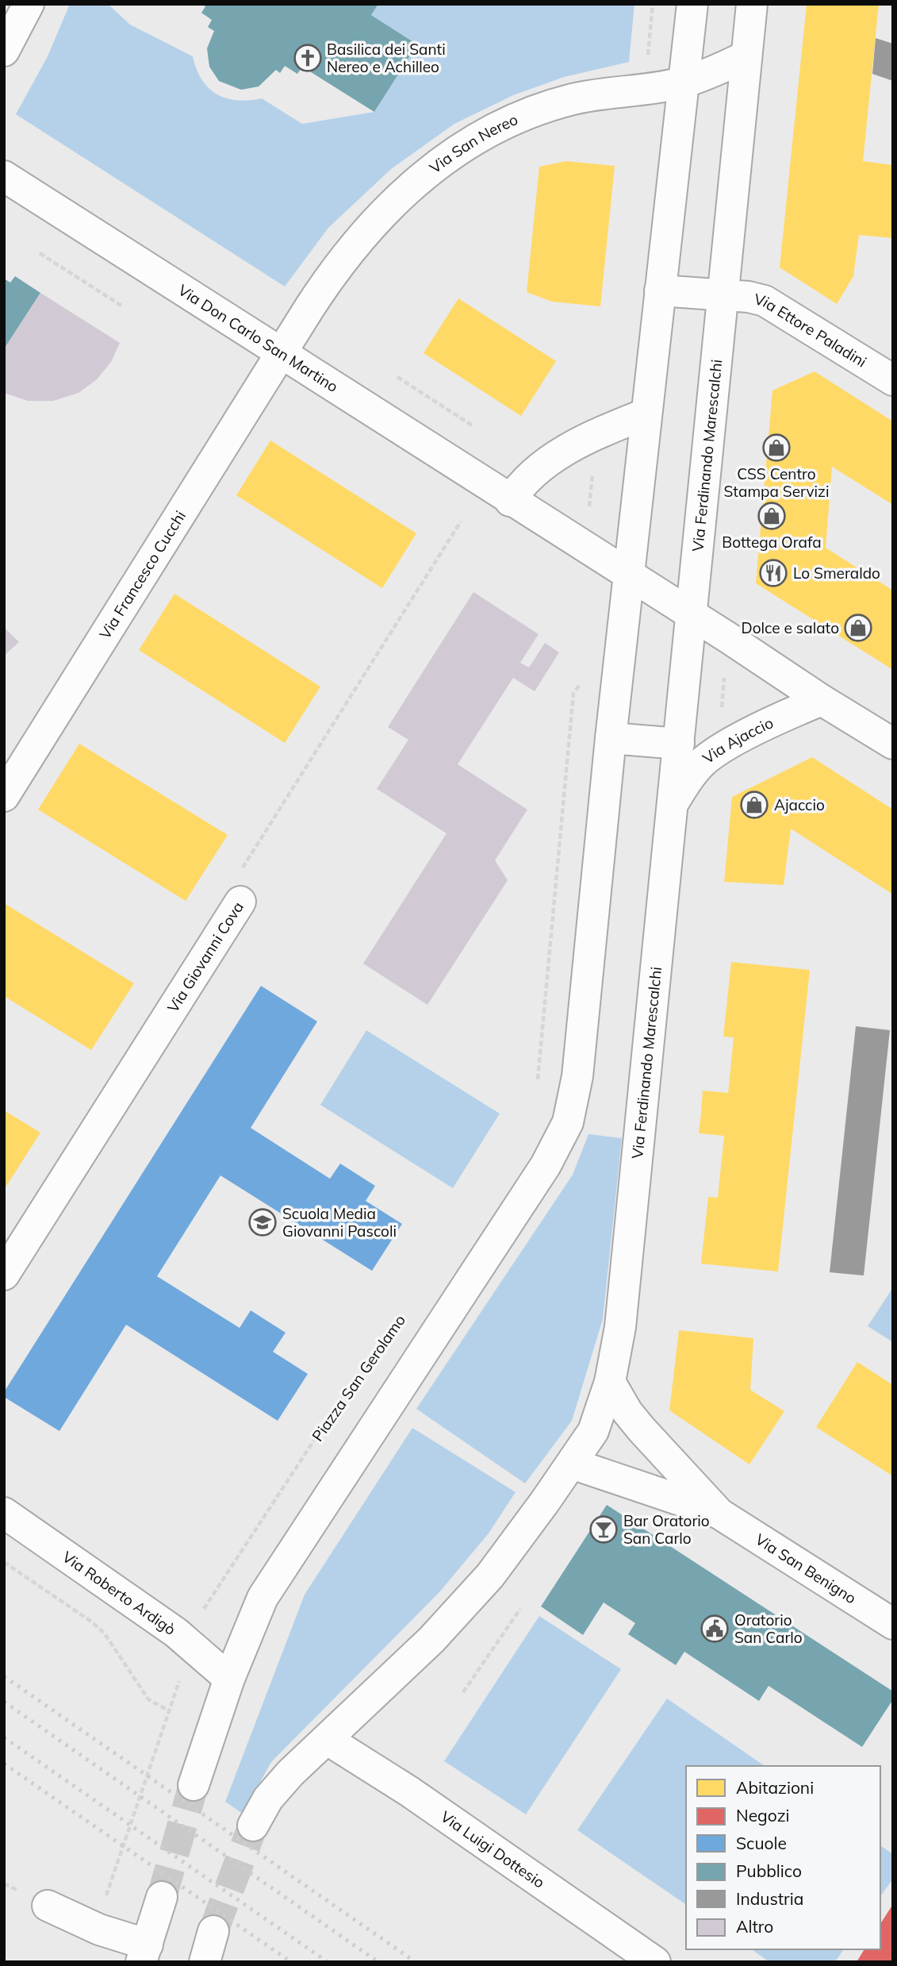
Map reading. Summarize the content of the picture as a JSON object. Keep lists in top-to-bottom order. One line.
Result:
{"streets":{"street":["Via San Nereo","Via Ettore Paladini","Via Don Carlo San Martino","Via Ferdinando Marescalchi","Via Francesco Cucchi","Via Ajaccio","Via Giovanni Cova","Via San Benigno","Via Roberto Ardigò","Via Luigi Dottesio"],"path":["Piazza San Gerolamo"]},"crossings":[["Via San Nereo","Via Don Carlo San Martino"],["Via San Nereo","Via Ferdinando Marescalchi"],["Via San Nereo","Via Francesco Cucchi"],["Via Ettore Paladini","Via Ferdinando Marescalchi"],["Via Don Carlo San Martino","Via Francesco Cucchi"],["Via Ferdinando Marescalchi","Via Ajaccio"],["Via Ferdinando Marescalchi","Via San Benigno"]],"places":{"church":["Basilica dei Santi Nereo e Achilleo"],"shop":["CSS Centro Stampa Servizi","Bottega Orafa","Dolce e salato","Ajaccio"],"restaurant":["Lo Smeraldo"],"school or university":["Scuola Media Giovanni Pascoli"],"bar":["Bar Oratorio San Carlo"],"public building":["Oratorio San Carlo"]},"legend":["Abitazioni","Negozi","Scuole","Pubblico","Industria","Altro"]}
